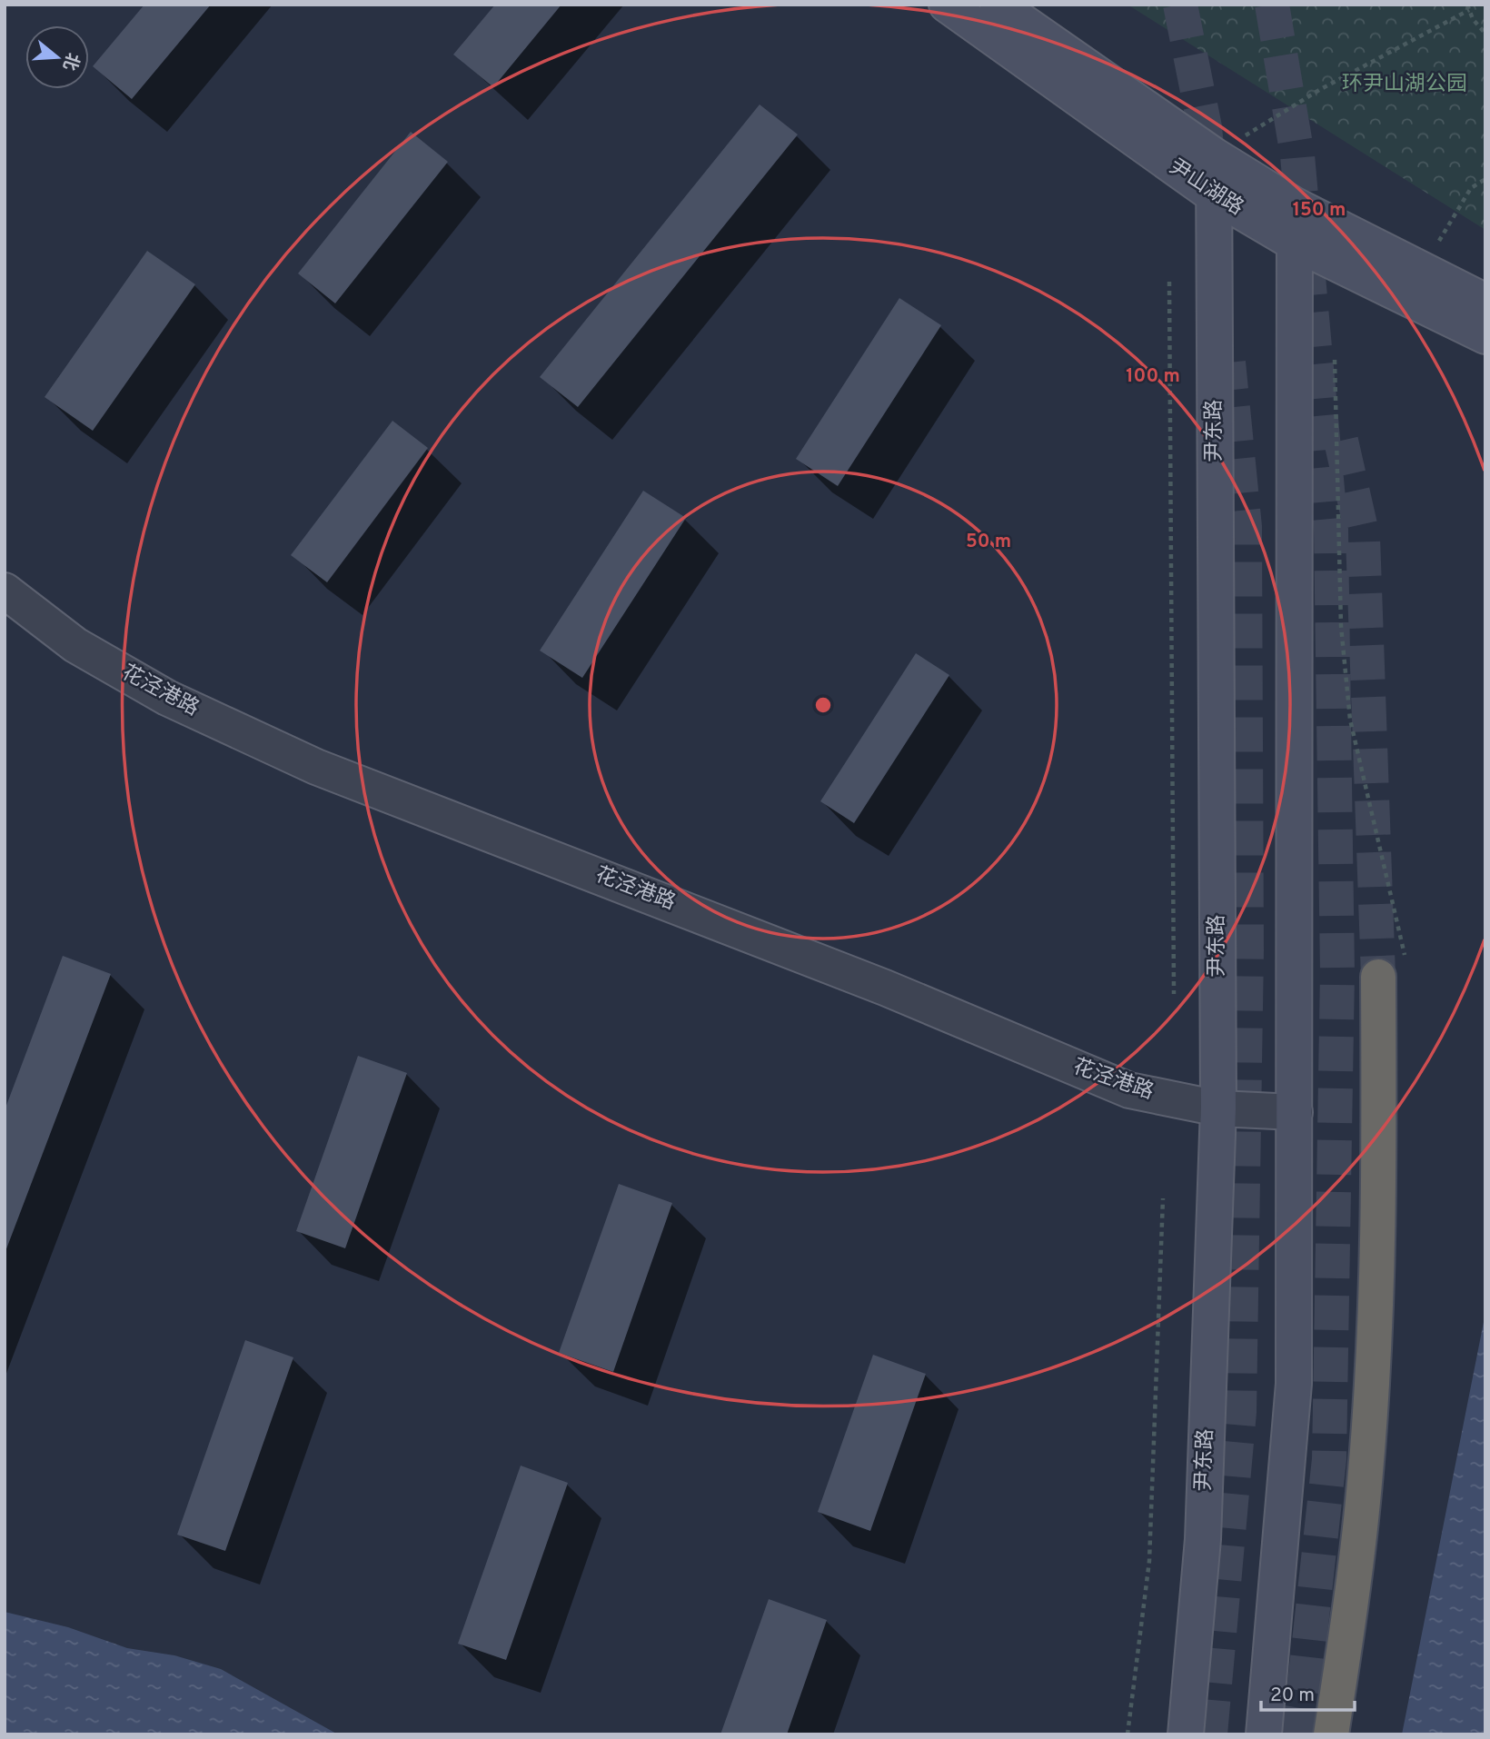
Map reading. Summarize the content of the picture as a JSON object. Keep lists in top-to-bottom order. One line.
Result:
{"streets":{"main road":["尹山湖路","尹东路"],"street":["花泾港路"]},"crossings":[["尹山湖路","尹东路"],["尹东路","花泾港路"]],"parks":["环尹山湖公园"],"scale_bar":"20 m","north":"right","rings":["150 m","100 m","50 m"]}
